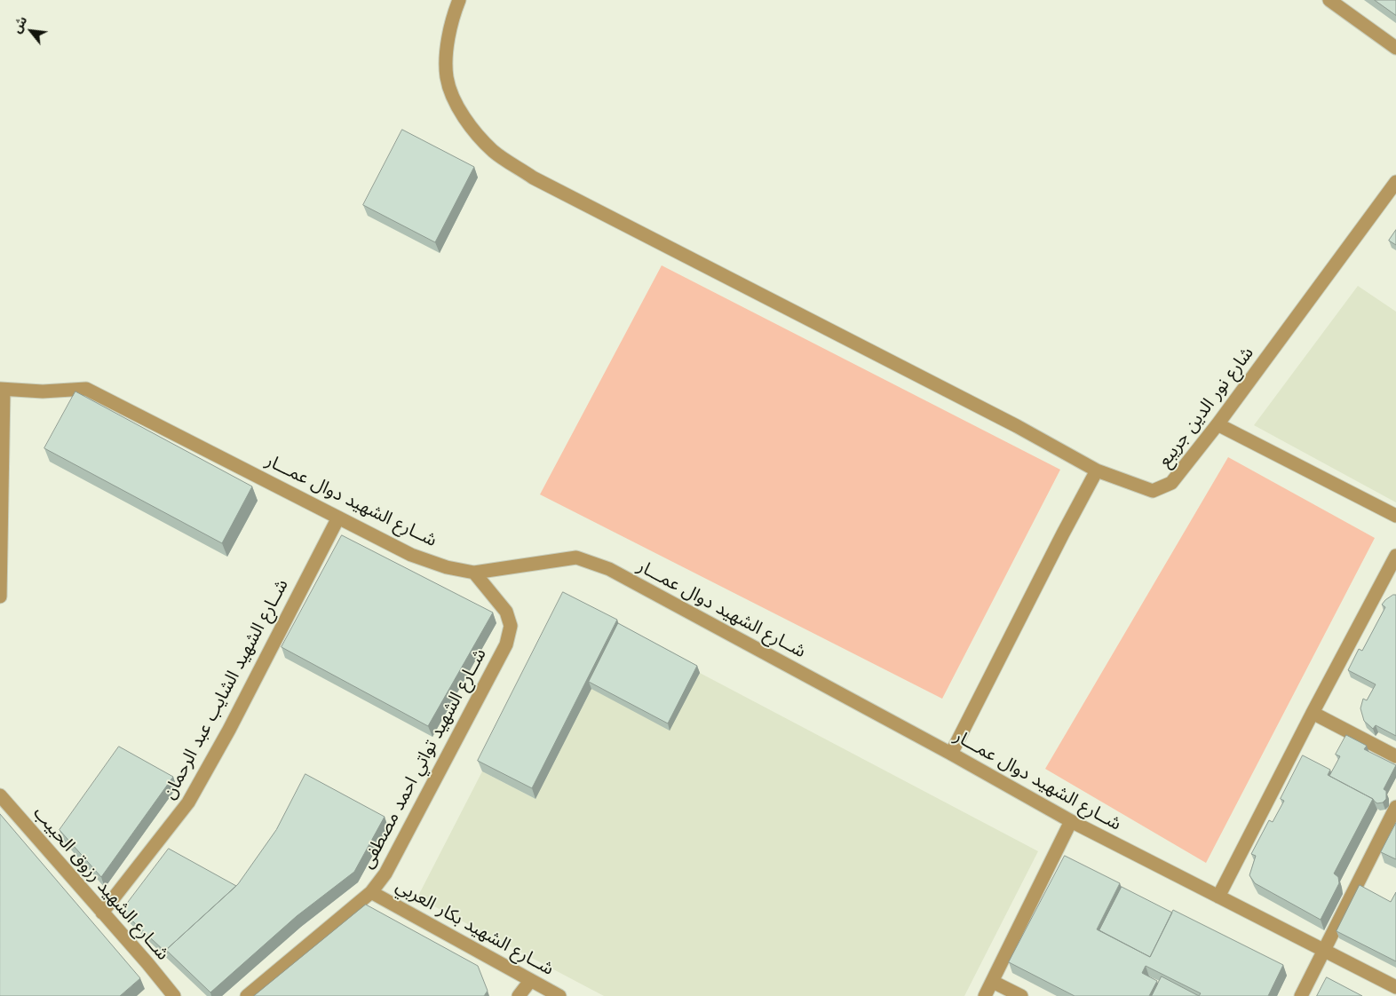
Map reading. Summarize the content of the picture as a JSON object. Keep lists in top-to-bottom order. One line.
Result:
{"streets":{"street":["شارع نور الدين جريبع","شــارع الشهيد دوال عمـــار","شــارع الشهيد الشايب عبد الرحمان","شــارع الشهيد تواتي احمد مصطفى","شــارع الشهيد رزوق الحبيب","شــارع الشهيد بكار العربي"]},"crossings":[["شــارع الشهيد دوال عمـــار","شــارع الشهيد الشايب عبد الرحمان"],["شــارع الشهيد دوال عمـــار","شــارع الشهيد تواتي احمد مصطفى"],["شــارع الشهيد الشايب عبد الرحمان","شــارع الشهيد رزوق الحبيب"],["شــارع الشهيد تواتي احمد مصطفى","شــارع الشهيد بكار العربي"]],"north":"top left"}
